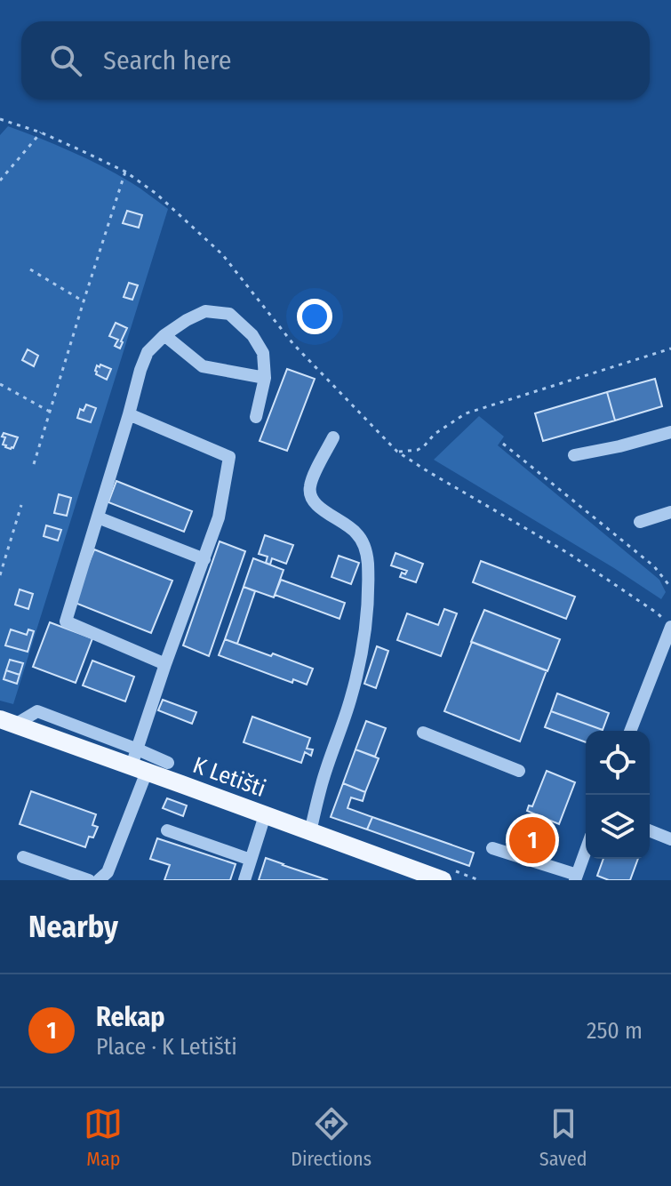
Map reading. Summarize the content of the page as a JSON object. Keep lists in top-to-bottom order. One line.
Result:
{"streets":{"main road":["K Letišti"]},"page":{"search":"Search here","pins":"1","heading":"Nearby","list":[{"mark":"1","name":"Rekap","note":"Place · K Letišti","value":"250 m"}],"nav":["Map","Directions","Saved"]}}
